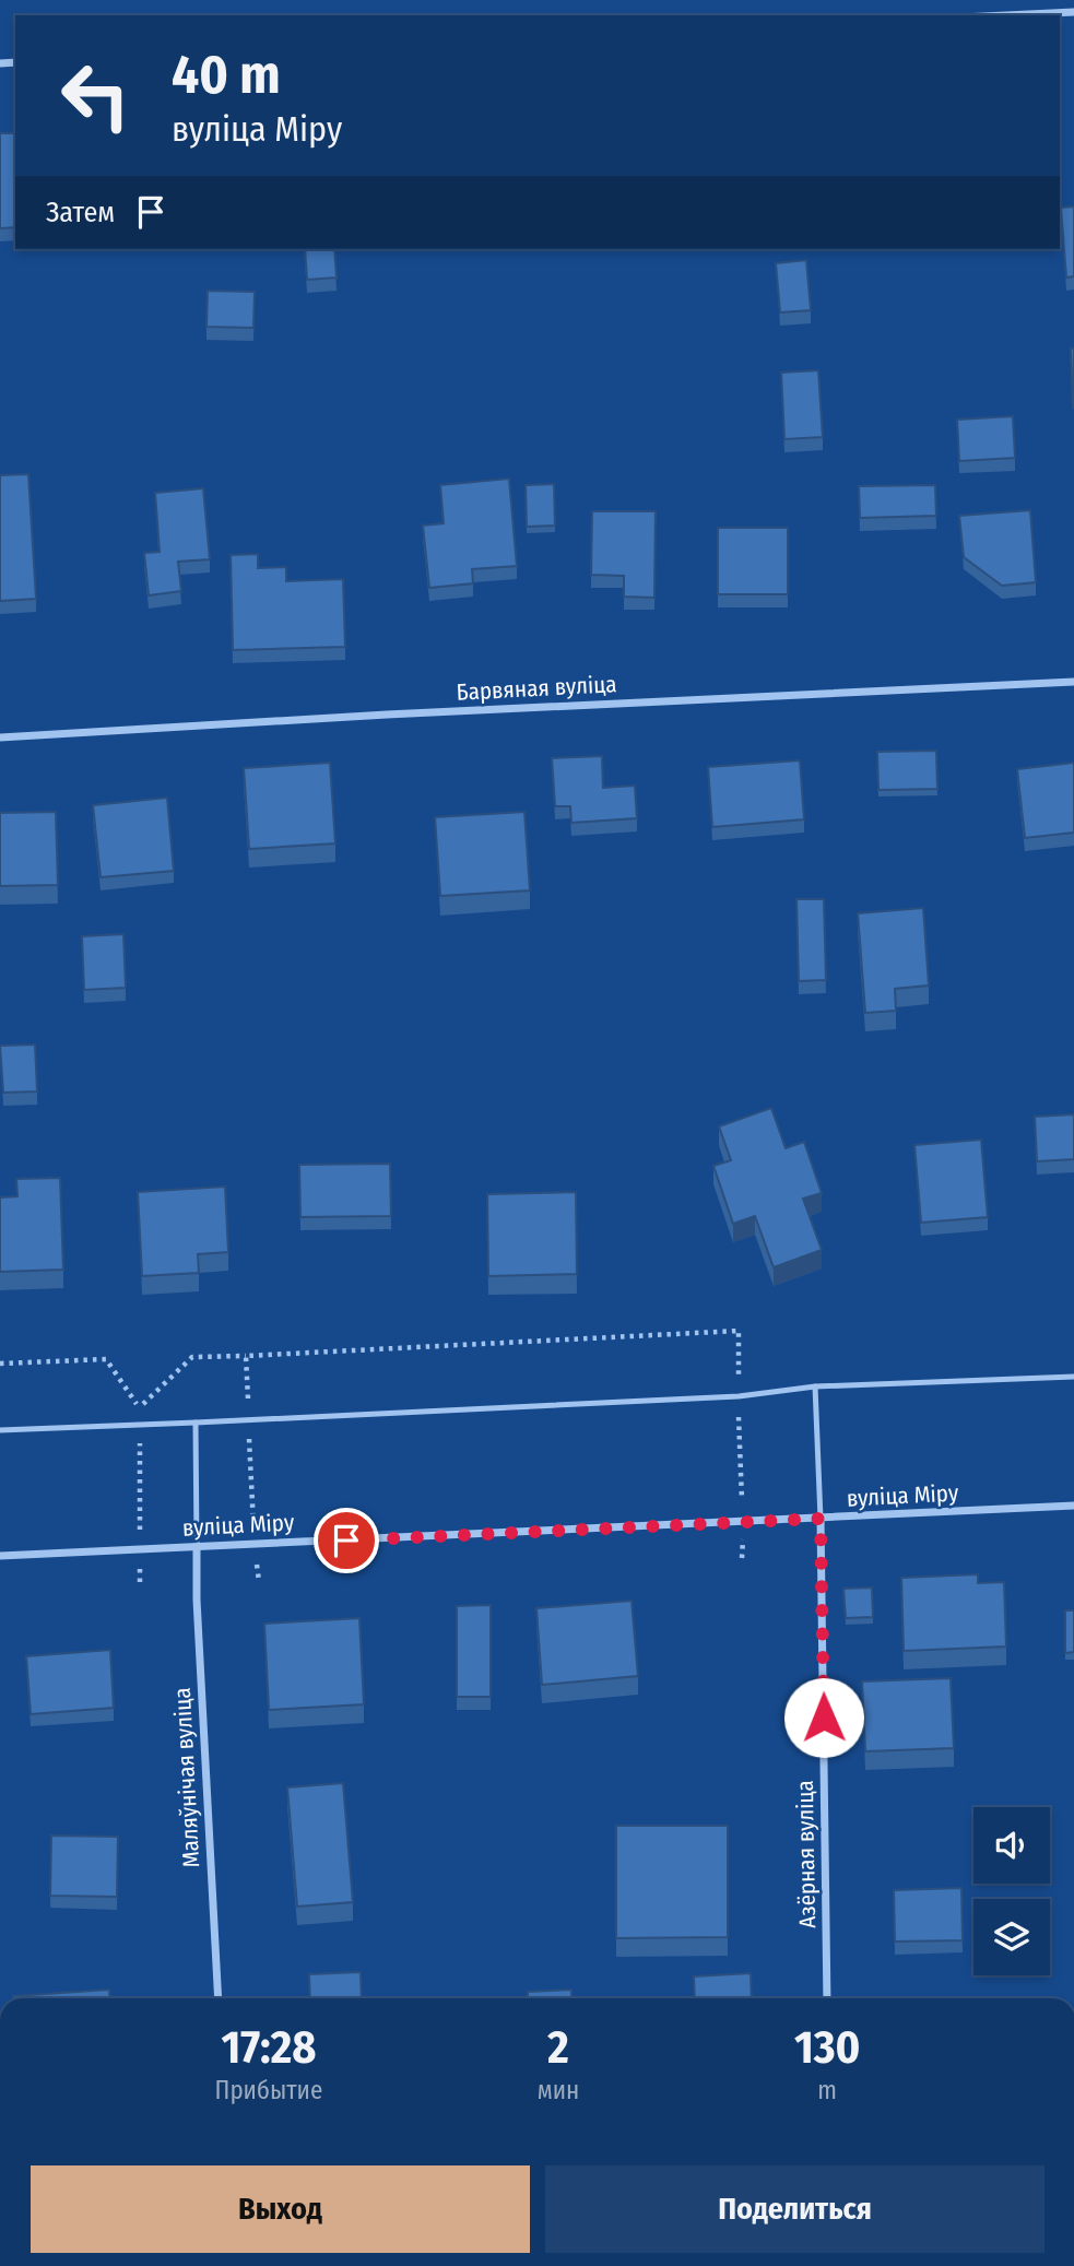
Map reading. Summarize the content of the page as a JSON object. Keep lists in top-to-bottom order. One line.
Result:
{"streets":{"street":["Барвяная вуліца","вуліца Міру","Маляўнічая вуліца","Азёрная вуліца"]},"crossings":[["вуліца Міру","Маляўнічая вуліца"],["вуліца Міру","Азёрная вуліца"]],"page":{"turn":["40 m","вуліца Міру"],"then":"Затем","eta":["17:28","Прибытие","2","мин","130","m"],"buttons":["Выход","Поделиться"]}}
